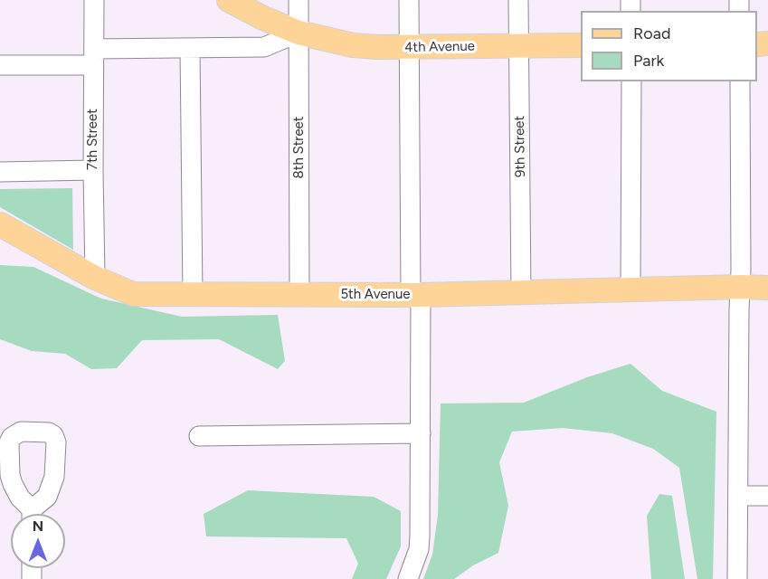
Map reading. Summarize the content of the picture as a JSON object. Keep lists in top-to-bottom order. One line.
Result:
{"streets":{"main road":["4th Avenue","5th Avenue"],"street":["7th Street","9th Street","8th Street"]},"crossings":[["4th Avenue","9th Street"],["4th Avenue","8th Street"],["7th Street","5th Avenue"],["9th Street","5th Avenue"],["8th Street","5th Avenue"]],"legend":["Road","Park"],"north":"top"}
